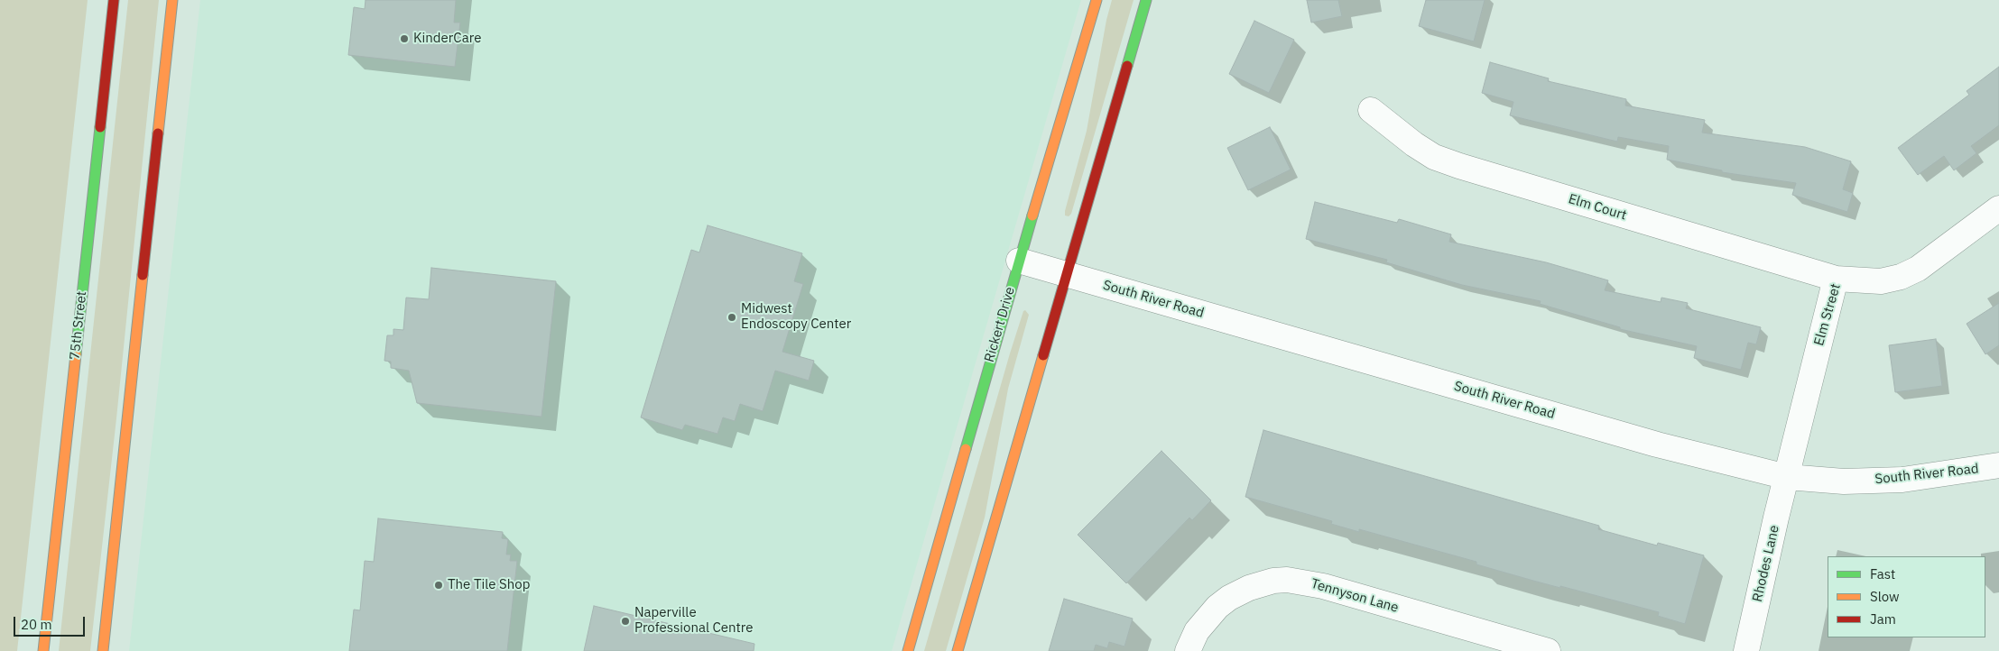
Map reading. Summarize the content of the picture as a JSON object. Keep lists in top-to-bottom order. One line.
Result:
{"streets":{"street":["Elm Court","South River Road","Elm Street","Rickert Drive","75th Street","Rhodes Lane","Tennyson Lane"]},"crossings":[["Elm Court","Elm Street"],["South River Road","Elm Street"],["South River Road","Rickert Drive"],["South River Road","Rhodes Lane"],["Elm Street","Rhodes Lane"]],"places":["KinderCare","Midwest Endoscopy Center","The Tile Shop","Naperville Professional Centre"],"legend":["Fast","Slow","Jam"],"scale_bar":"20 m"}
